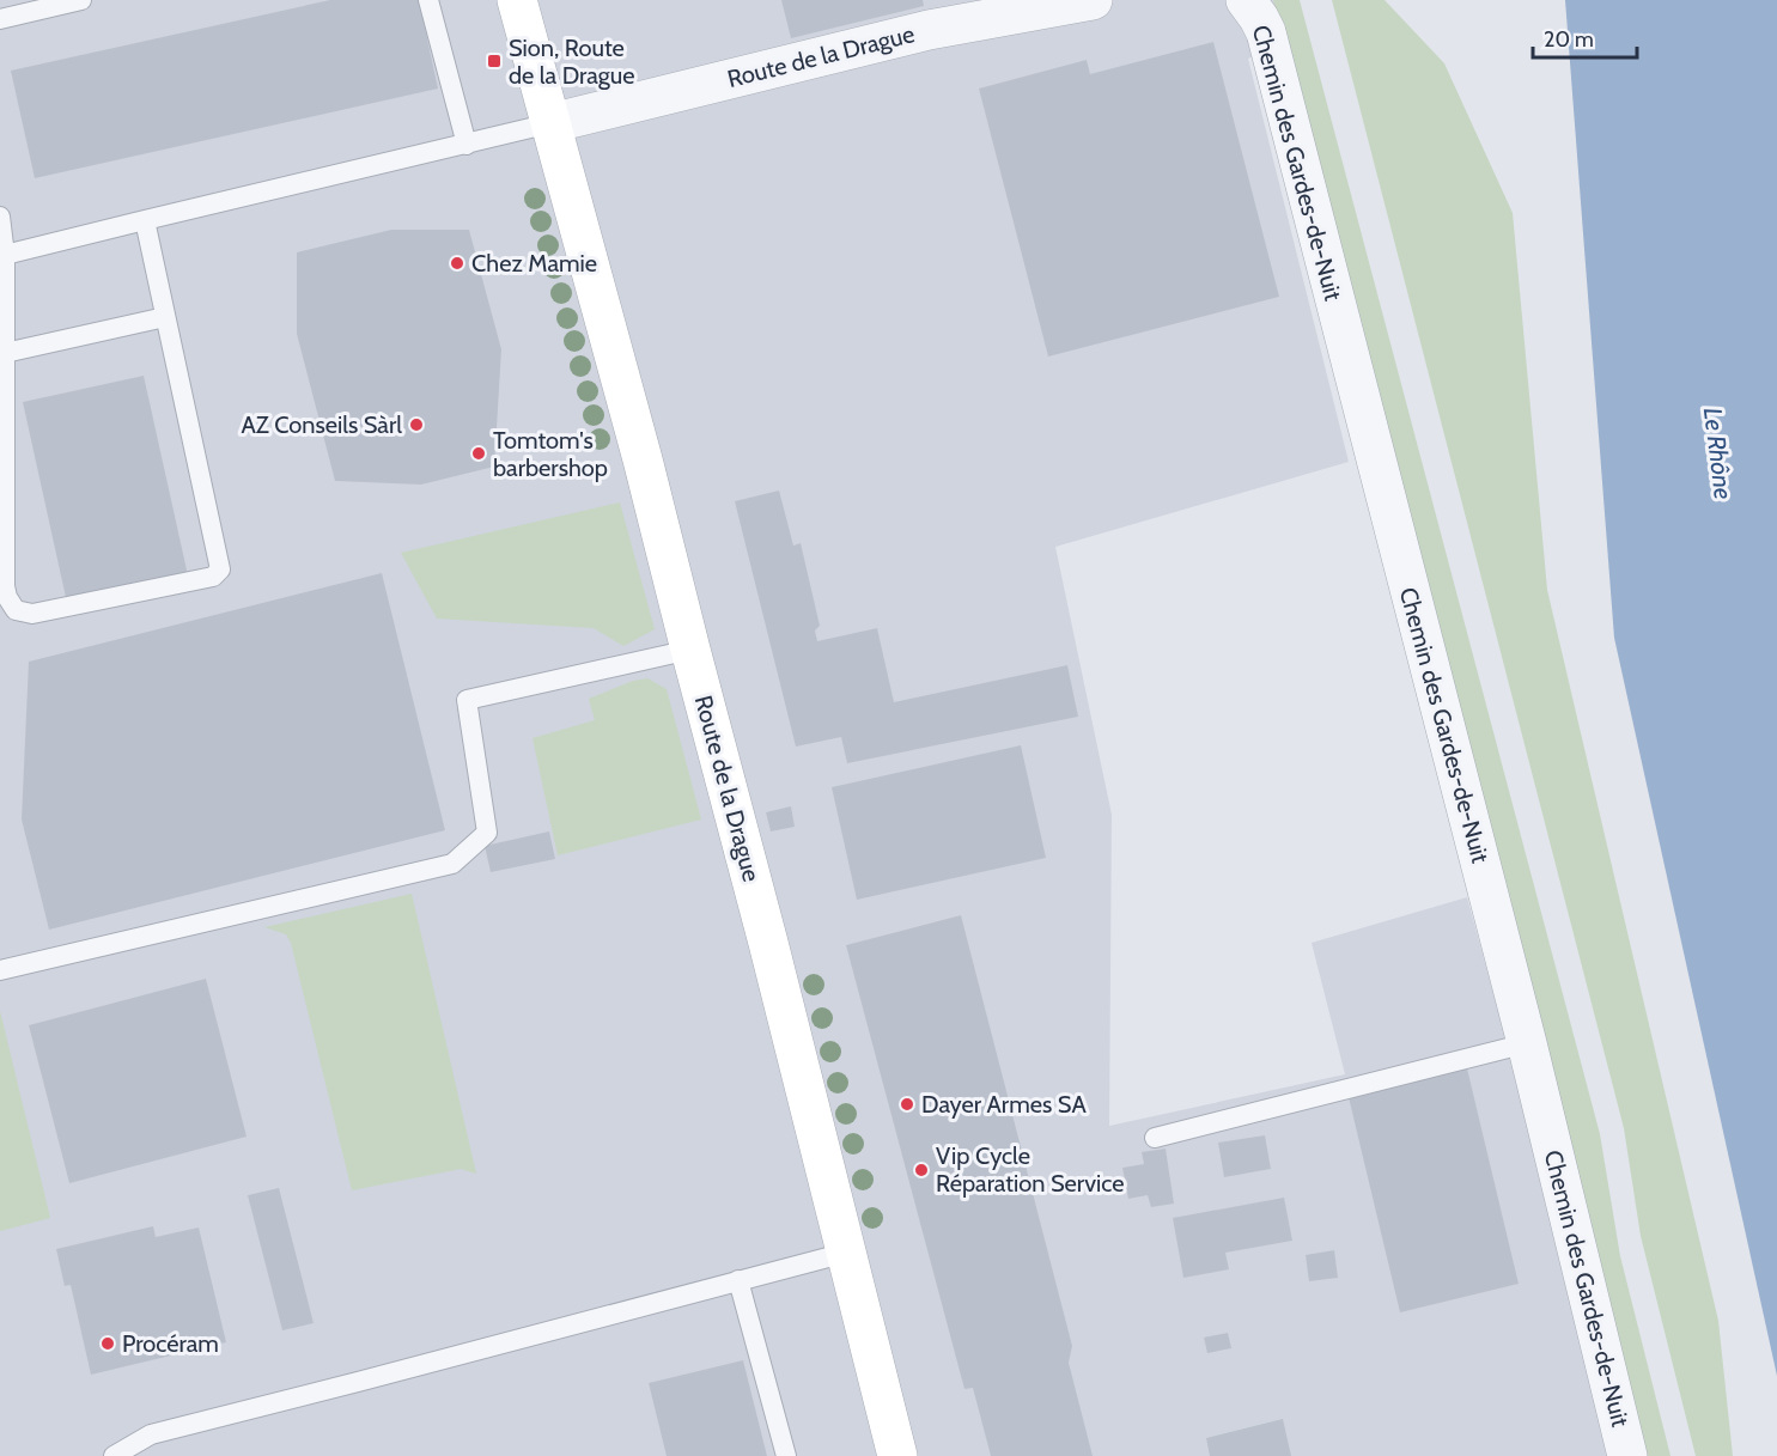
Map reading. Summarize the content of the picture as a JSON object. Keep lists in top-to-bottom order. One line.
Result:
{"streets":{"street":["Route de la Drague","Chemin des Gardes-de-Nuit"]},"water":["Le Rhône"],"places":{"transit":["Sion, Route de la Drague"],"other":["Chez Mamie","AZ Conseils Sàrl","Tomtom's barbershop","Dayer Armes SA","Vip Cycle Réparation Service","Procéram"]},"scale_bar":"20 m"}
